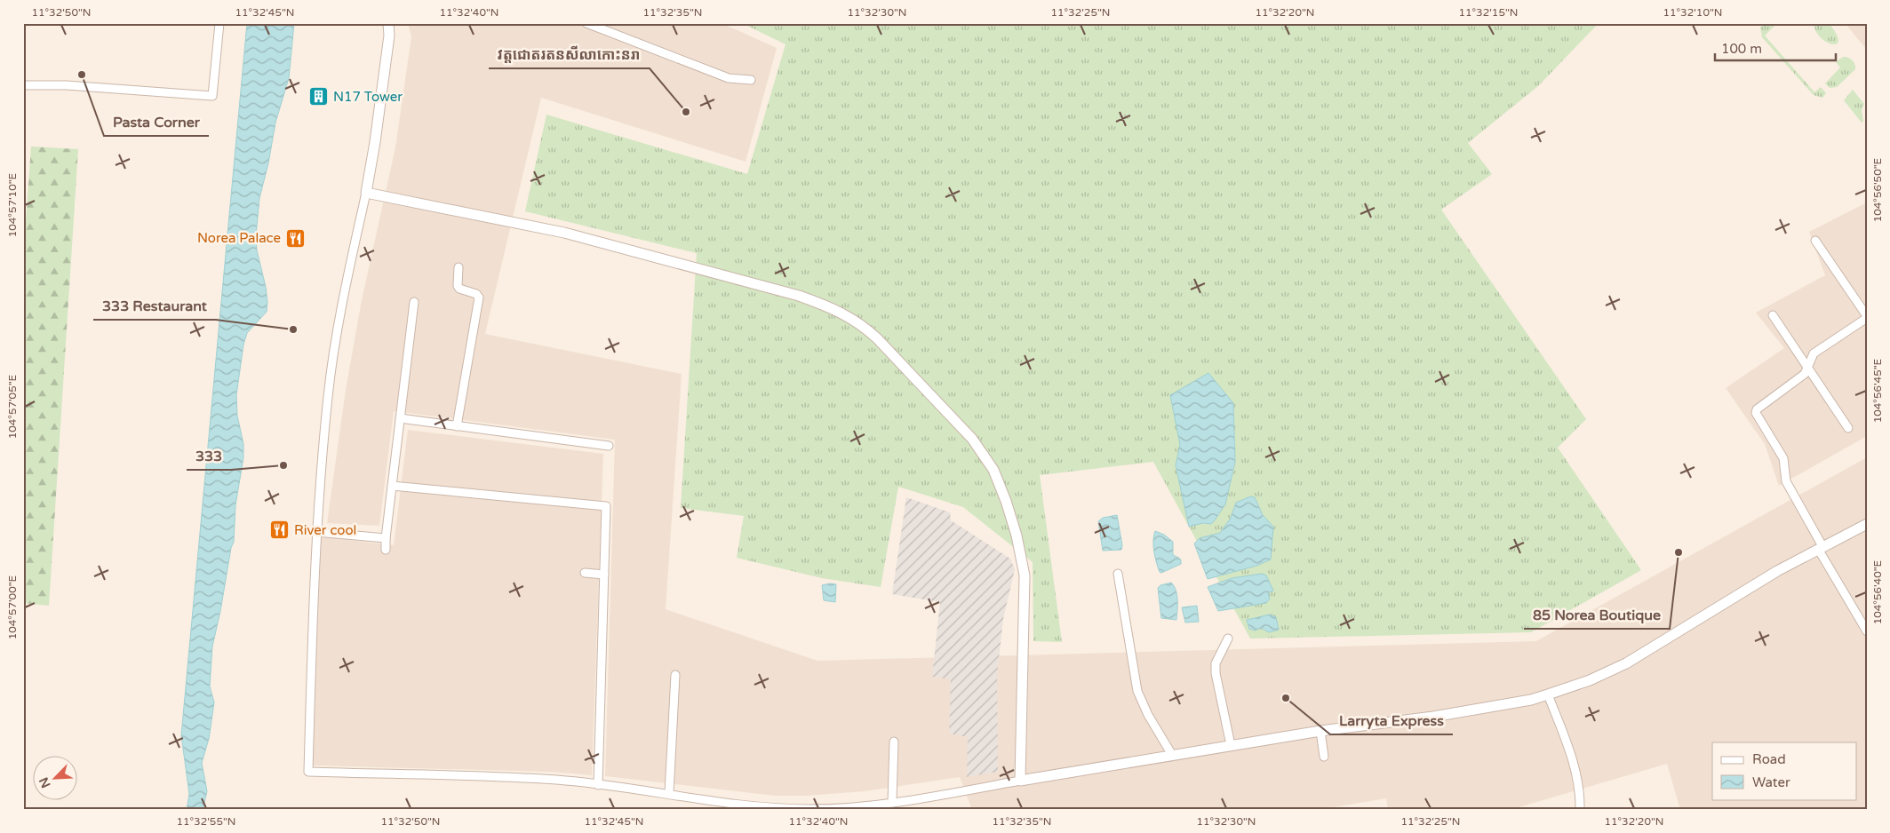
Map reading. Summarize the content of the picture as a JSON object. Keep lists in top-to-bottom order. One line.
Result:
{"places":{"other":["Pasta Corner","វត្តជោតរតនសីលាកោះនរា","333 Restaurant","333","85 Norea Boutique","Larryta Express"],"building":["N17 Tower"],"restaurant":["Norea Palace","River cool"]},"legend":["Road","Water"],"scale_bar":"100 m","north":"bottom left","coordinates":["11°32'50\"N","11°32'45\"N","11°32'40\"N","11°32'35\"N","11°32'30\"N","11°32'25\"N","11°32'20\"N","11°32'15\"N","11°32'10\"N","104°56'50\"E","104°57'10\"E","104°56'45\"E","104°57'05\"E","104°56'40\"E","104°57'00\"E","11°32'55\"N"]}
